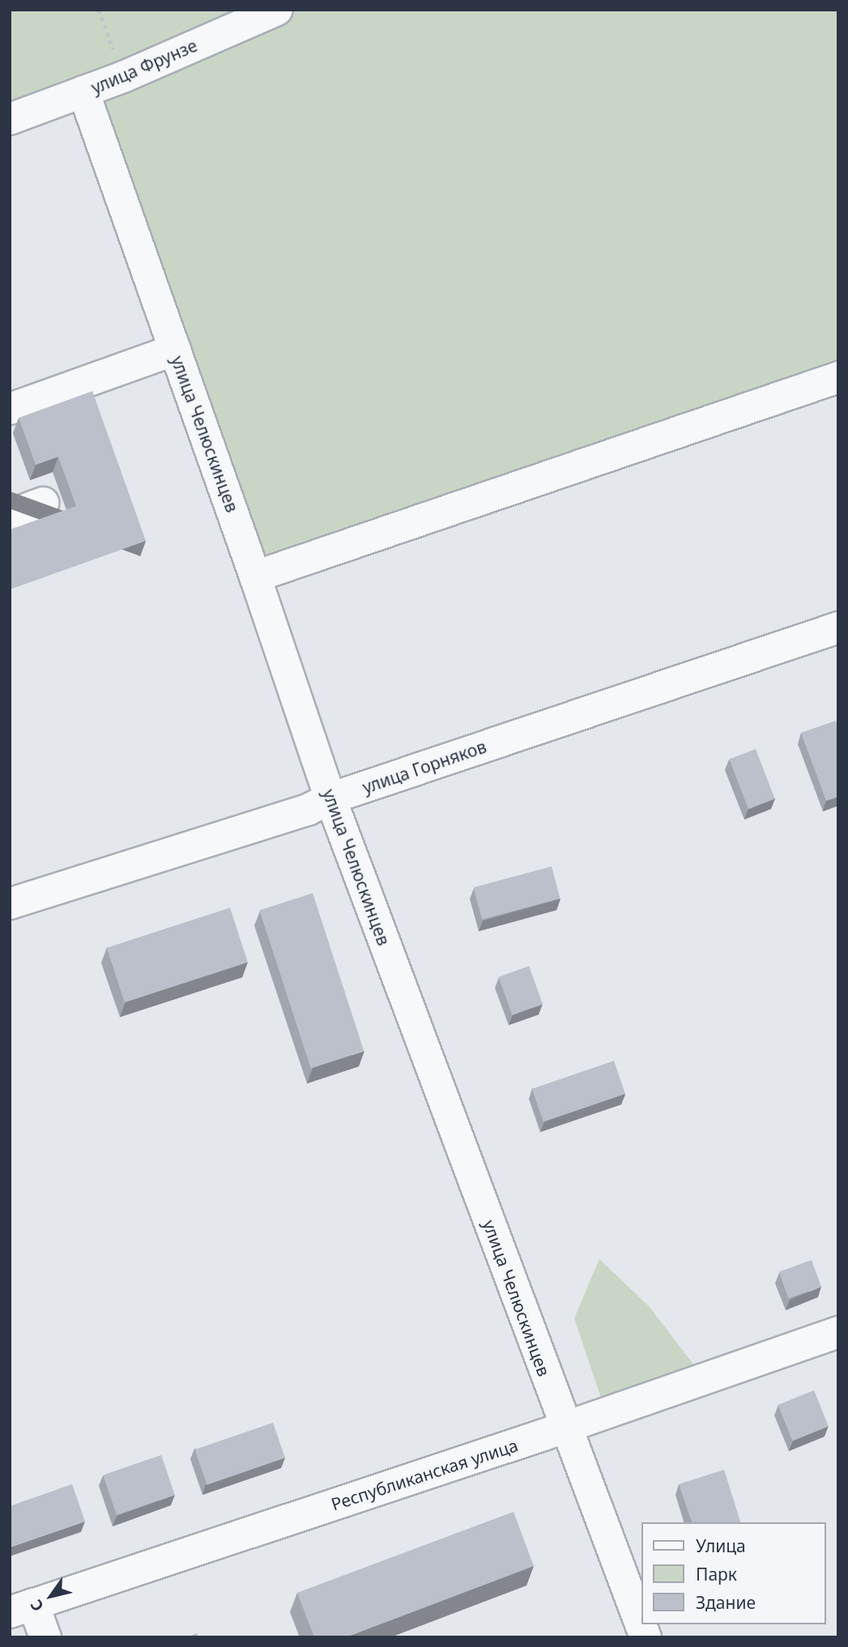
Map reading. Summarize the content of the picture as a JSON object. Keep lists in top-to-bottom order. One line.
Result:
{"streets":{"street":["улица Фрунзе","улица Челюскинцев","улица Горняков","Республиканская улица"]},"crossings":[["улица Фрунзе","улица Челюскинцев"],["улица Челюскинцев","улица Горняков"],["улица Челюскинцев","Республиканская улица"]],"legend":["Улица","Парк","Здание"],"north":"bottom left"}
